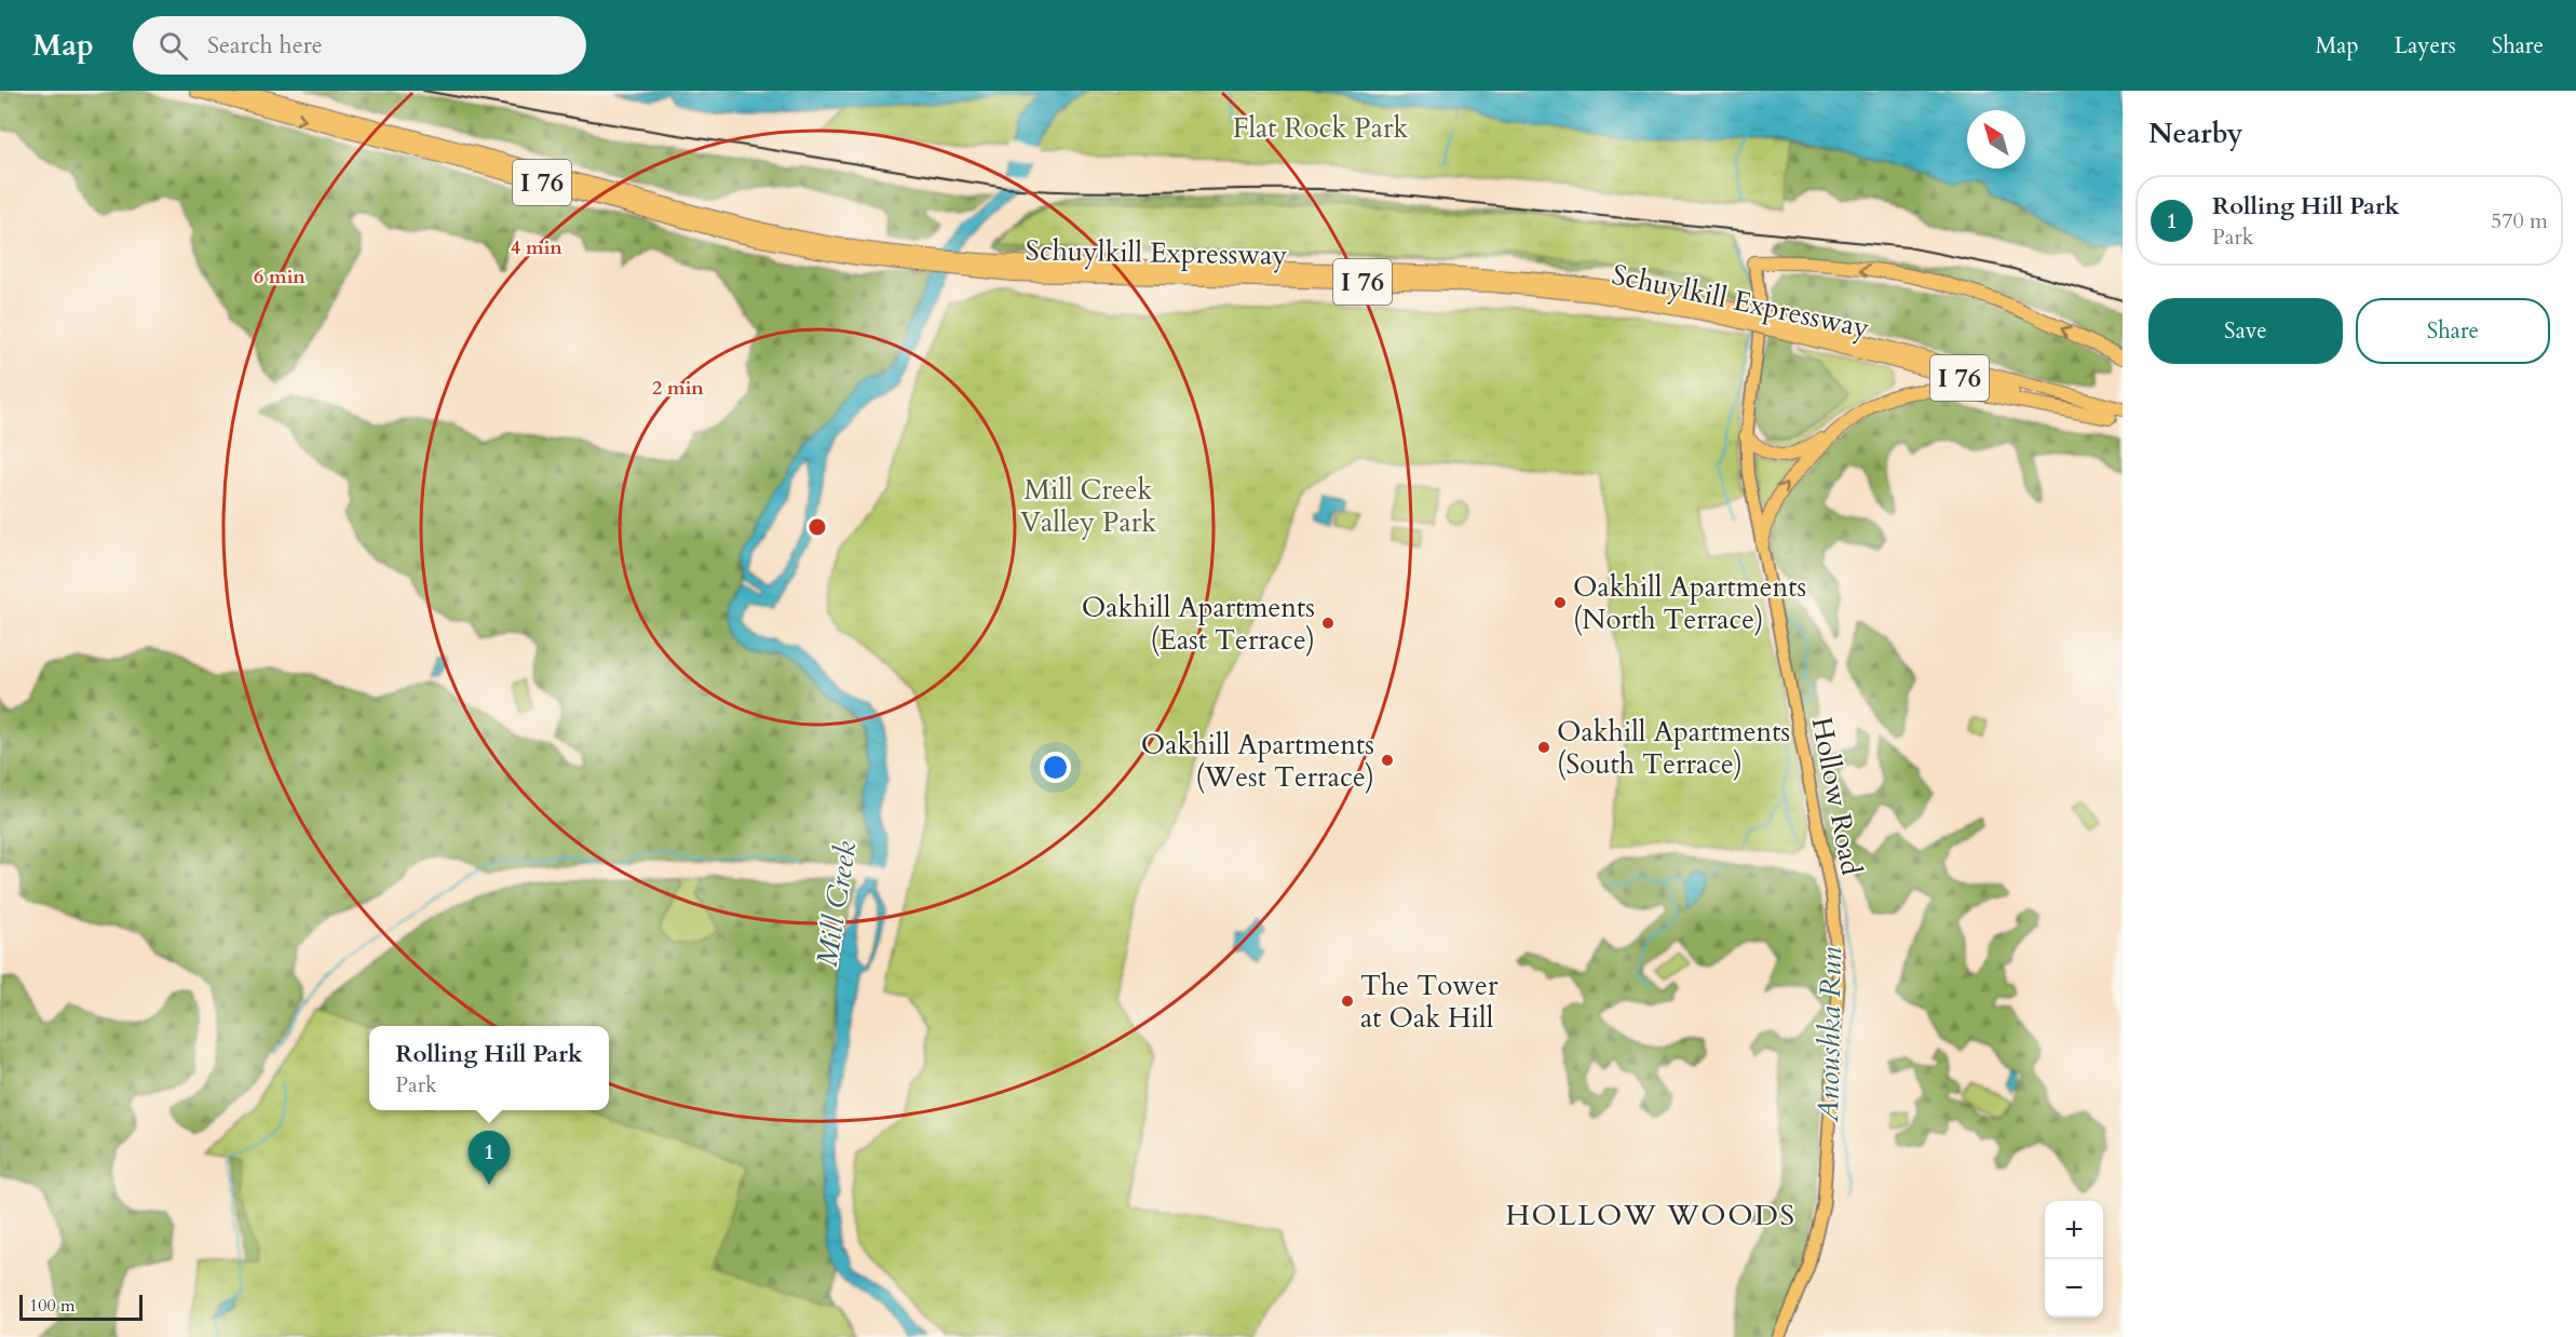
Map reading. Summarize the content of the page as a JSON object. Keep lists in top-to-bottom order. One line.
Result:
{"streets":{"highway":["I 76","Schuylkill Expressway"],"main road":["Hollow Road"]},"districts":["HOLLOW WOODS"],"water":["Mill Creek","Anoushka Run"],"parks":["Flat Rock Park","Mill Creek Valley Park"],"places":["Oakhill Apartments (North Terrace)","Oakhill Apartments (East Terrace)","Oakhill Apartments (South Terrace)","Oakhill Apartments (West Terrace)","The Tower at Oak Hill"],"scale_bar":"100 m","north":"top left","page":{"header":"Map","search":"Search here","nav":["Map","Layers","Share"],"heading":"Nearby","list":[{"mark":"1","name":"Rolling Hill Park","note":"Park","value":"570 m"}],"buttons":["Save","Share"],"popup":["Rolling Hill Park","Park"],"pins":"1","map_buttons":["+","−"],"scale":"100 m"},"rings":["4 min","6 min","2 min"]}
